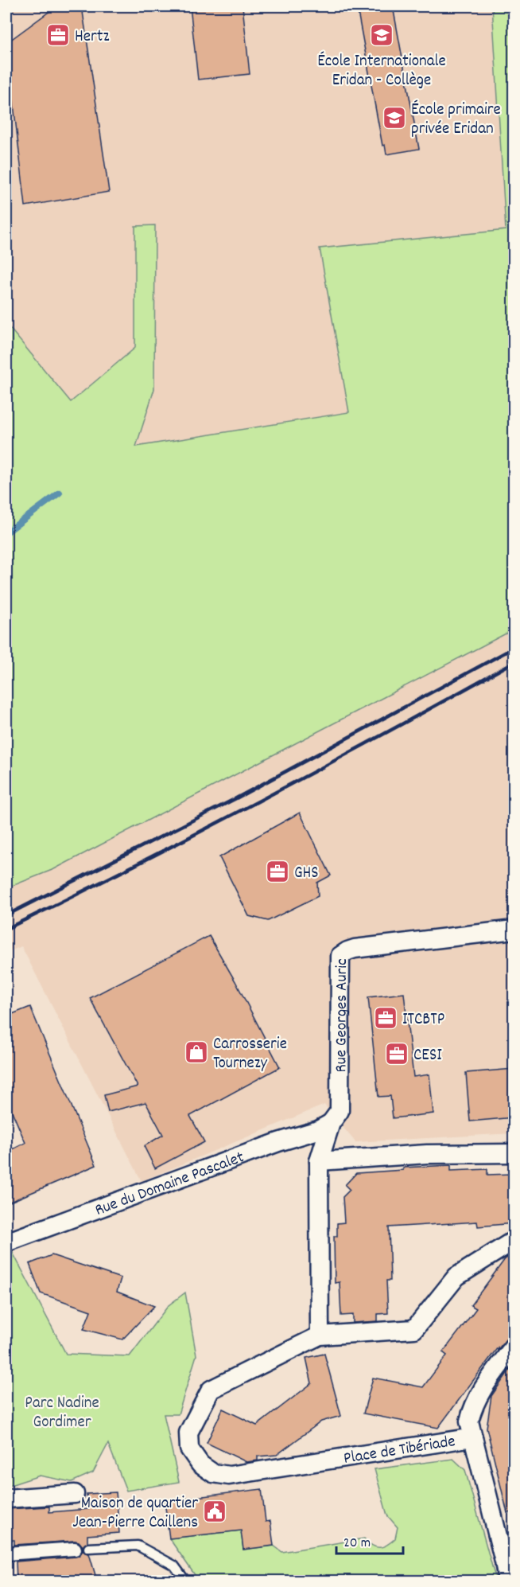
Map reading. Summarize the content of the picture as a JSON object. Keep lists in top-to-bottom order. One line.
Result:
{"streets":{"street":["Rue Georges Auric","Rue du Domaine Pascalet","Place de Tibériade"]},"crossings":[["Rue Georges Auric","Rue du Domaine Pascalet"],["Rue Georges Auric","Place de Tibériade"]],"parks":["Parc Nadine Gordimer"],"places":{"office":["Hertz","GHS","ITCBTP","CESI"],"school or university":["École Internationale Eridan - Collège","École primaire privée Eridan"],"shop":["Carrosserie Tournezy"],"public building":["Maison de quartier Jean-Pierre Caillens"]},"scale_bar":"20 m"}
